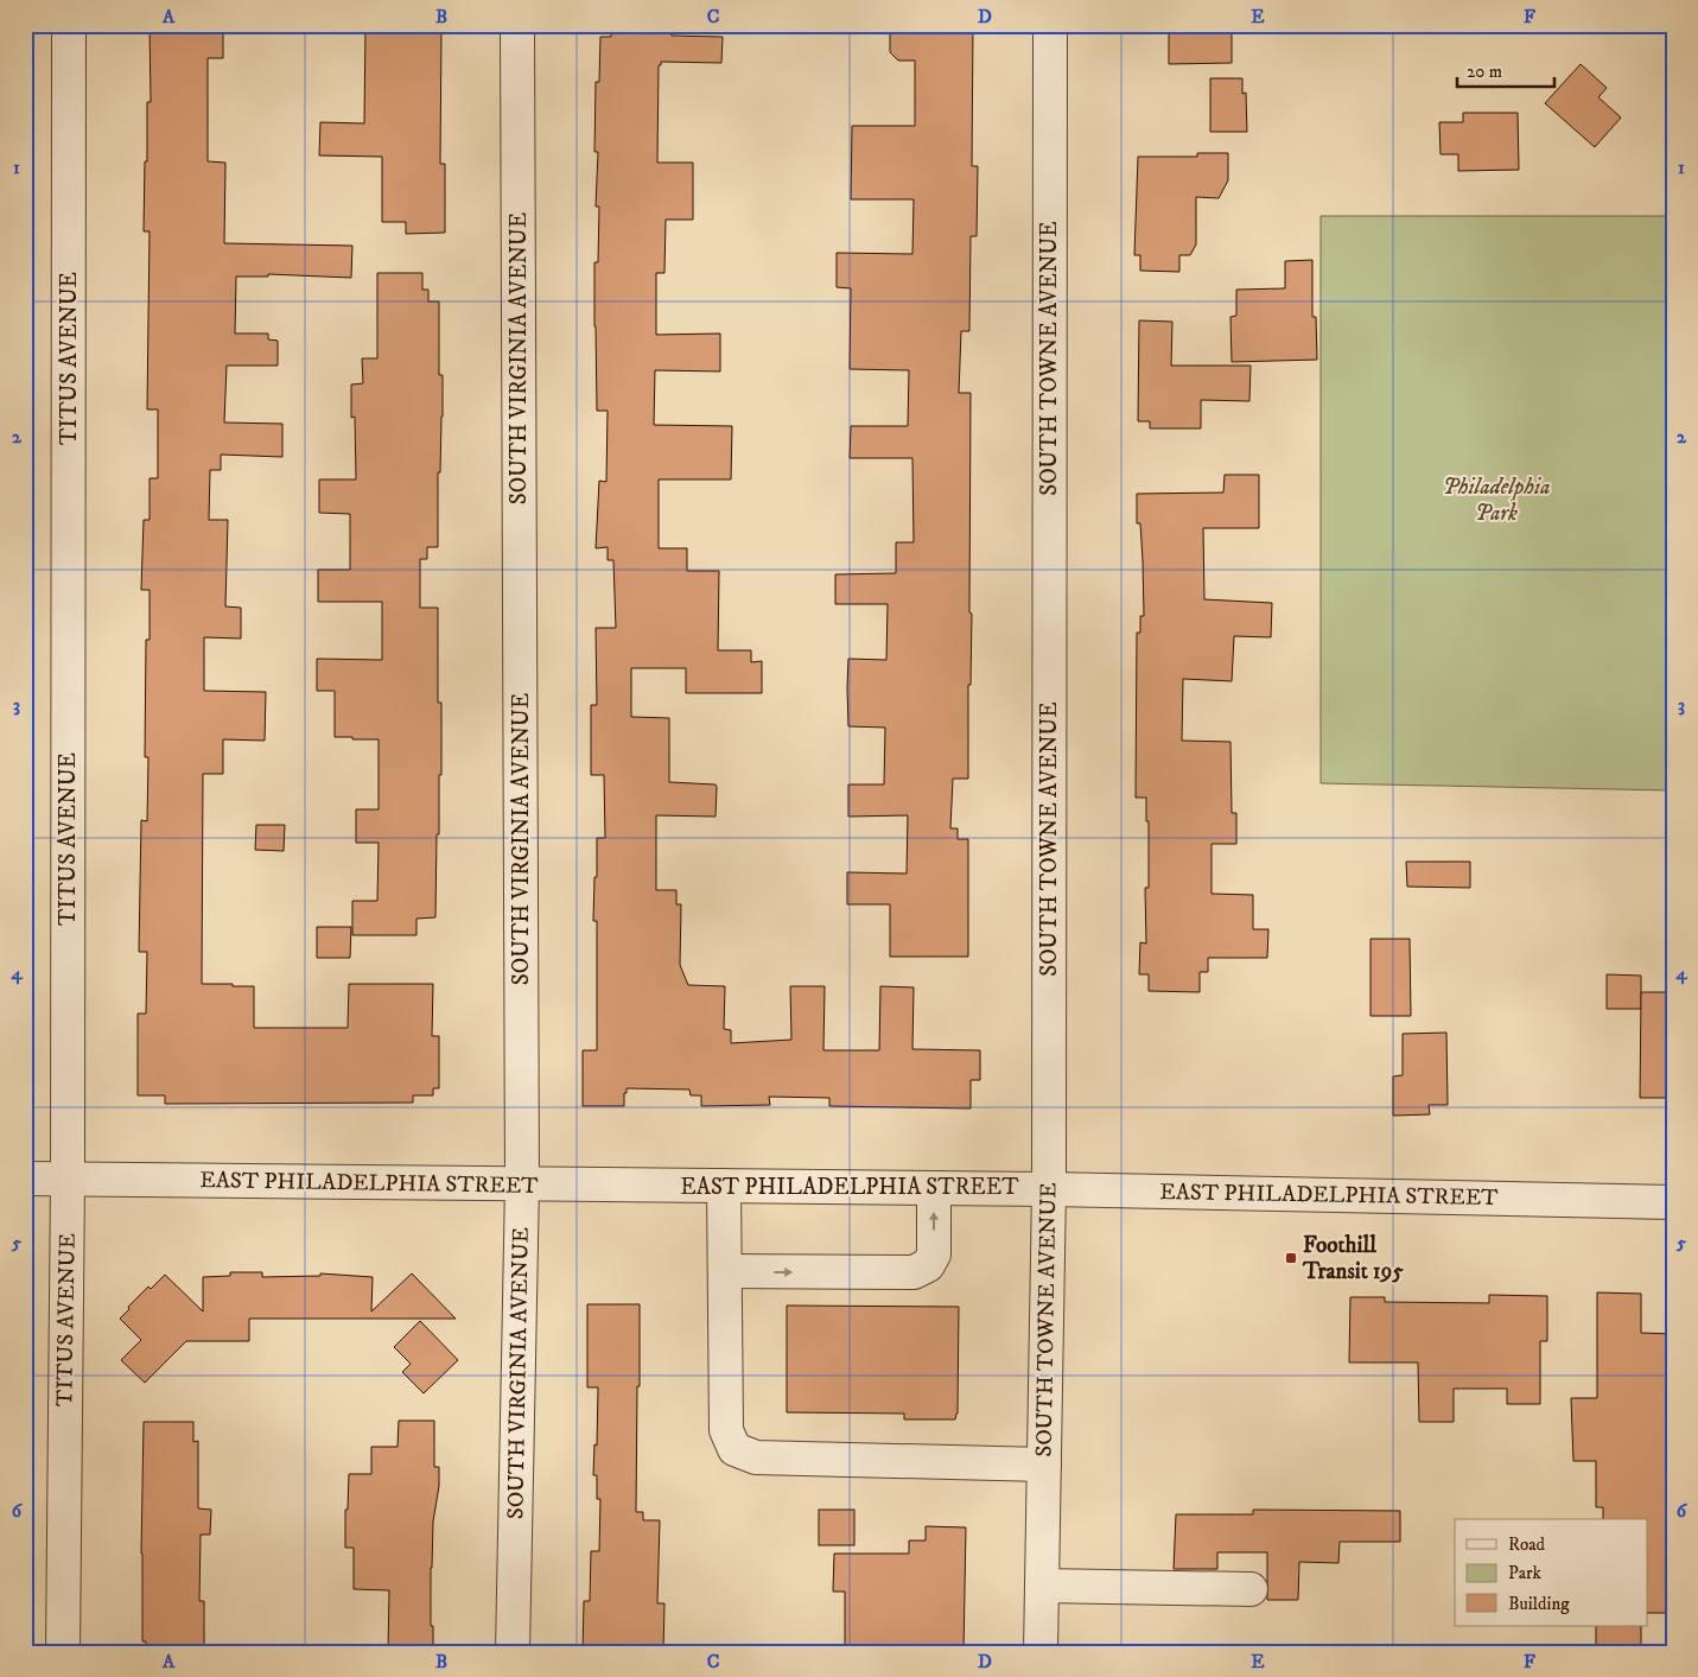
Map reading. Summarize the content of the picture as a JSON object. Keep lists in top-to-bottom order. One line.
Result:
{"streets":{"street":["TITUS AVENUE","SOUTH VIRGINIA AVENUE","SOUTH TOWNE AVENUE","EAST PHILADELPHIA STREET"]},"crossings":[["TITUS AVENUE","EAST PHILADELPHIA STREET"],["SOUTH VIRGINIA AVENUE","EAST PHILADELPHIA STREET"],["SOUTH TOWNE AVENUE","EAST PHILADELPHIA STREET"]],"parks":["Philadelphia Park"],"places":{"transit":["Foothill Transit 195"]},"legend":["Road","Park","Building"],"scale_bar":"20 m","grid":{"columns":["A","B","C","D","E","F"],"rows":["1","2","3","4","5","6"]}}
